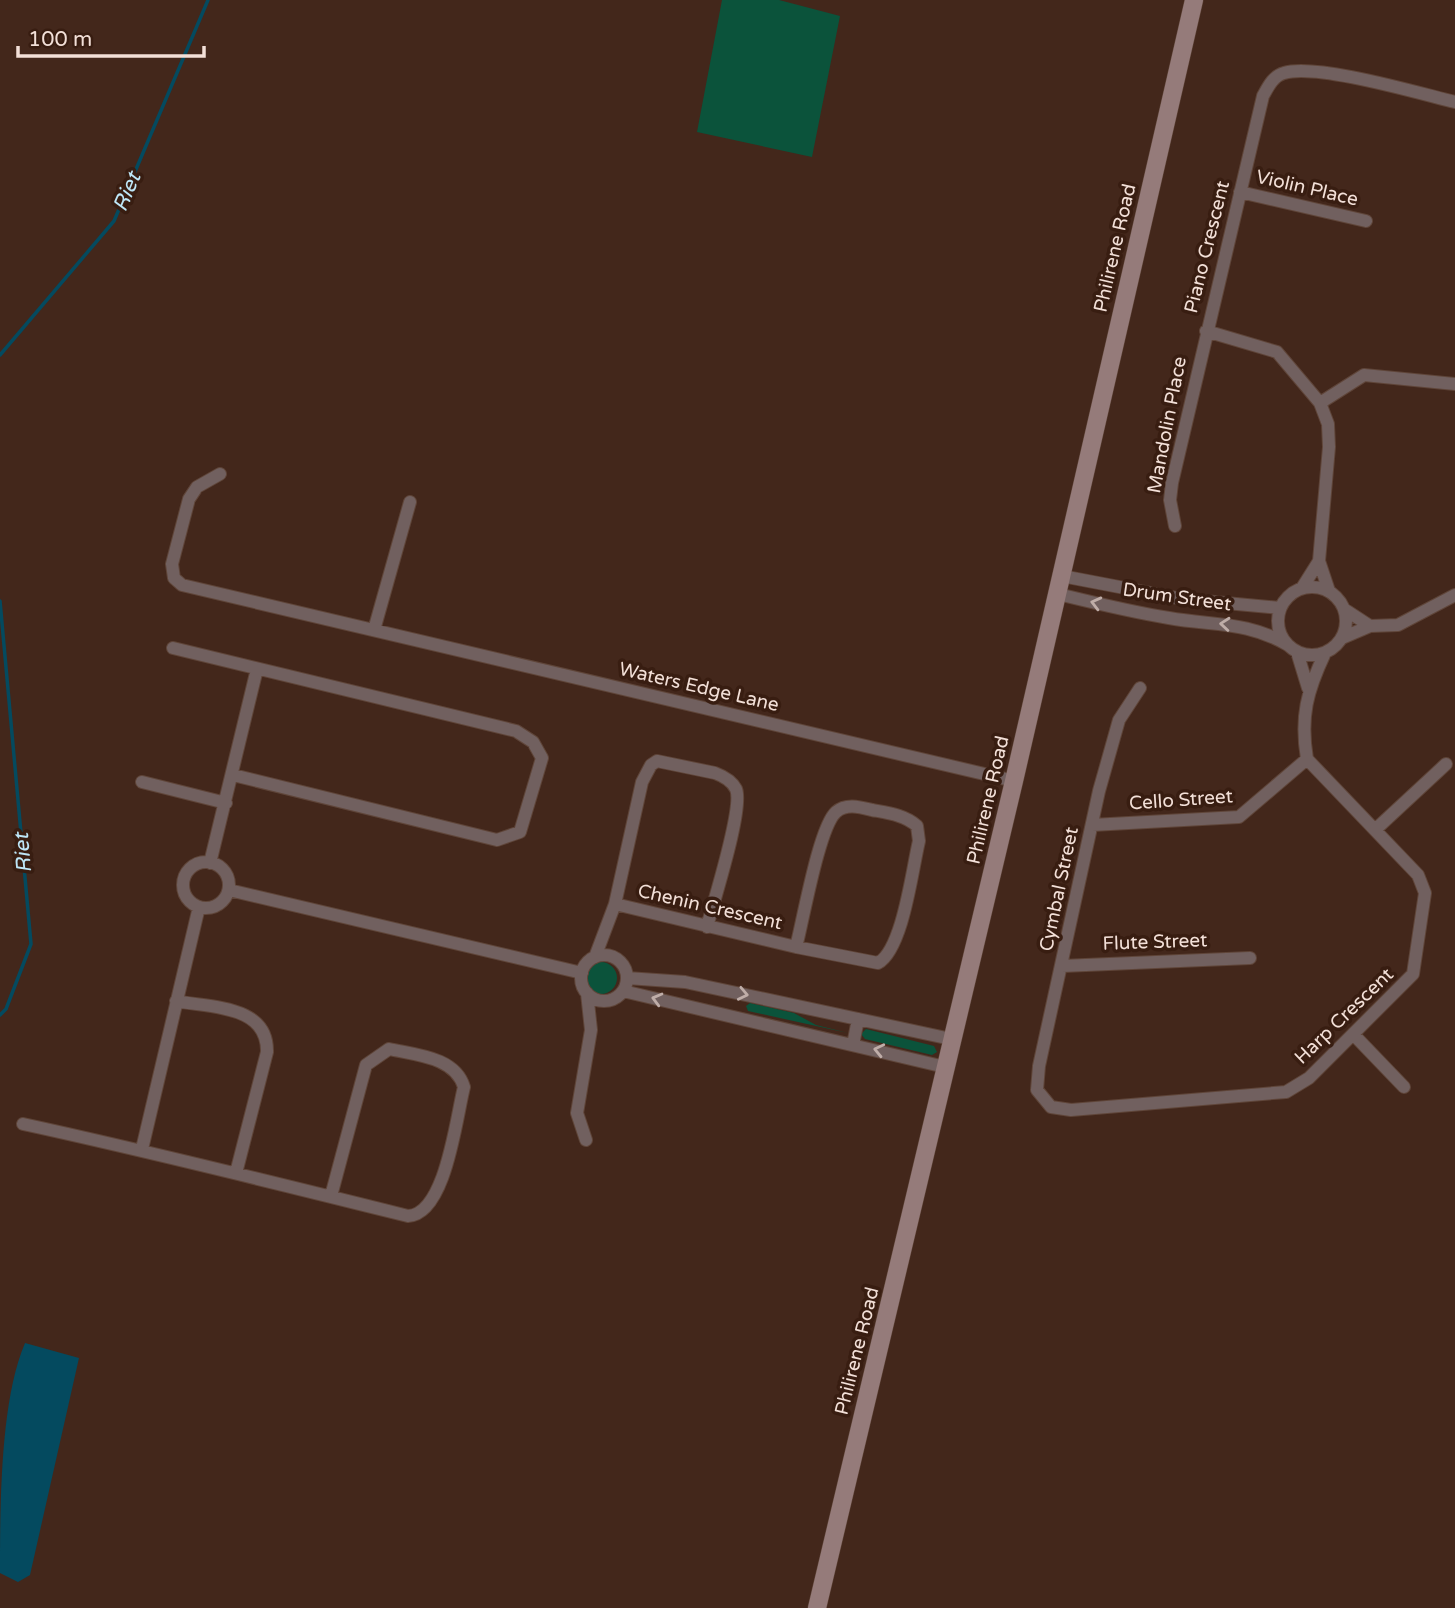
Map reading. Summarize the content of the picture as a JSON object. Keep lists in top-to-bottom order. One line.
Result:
{"streets":{"street":["Violin Place","Piano Crescent","Philirene Road","Mandolin Place","Drum Street","Waters Edge Lane","Cello Street","Cymbal Street","Chenin Crescent","Flute Street","Harp Crescent"]},"crossings":[["Violin Place","Piano Crescent"],["Piano Crescent","Mandolin Place"],["Philirene Road","Drum Street"],["Philirene Road","Waters Edge Lane"],["Cello Street","Cymbal Street"],["Cello Street","Harp Crescent"],["Cymbal Street","Flute Street"],["Cymbal Street","Harp Crescent"]],"water":["Riet"],"scale_bar":"100 m"}
